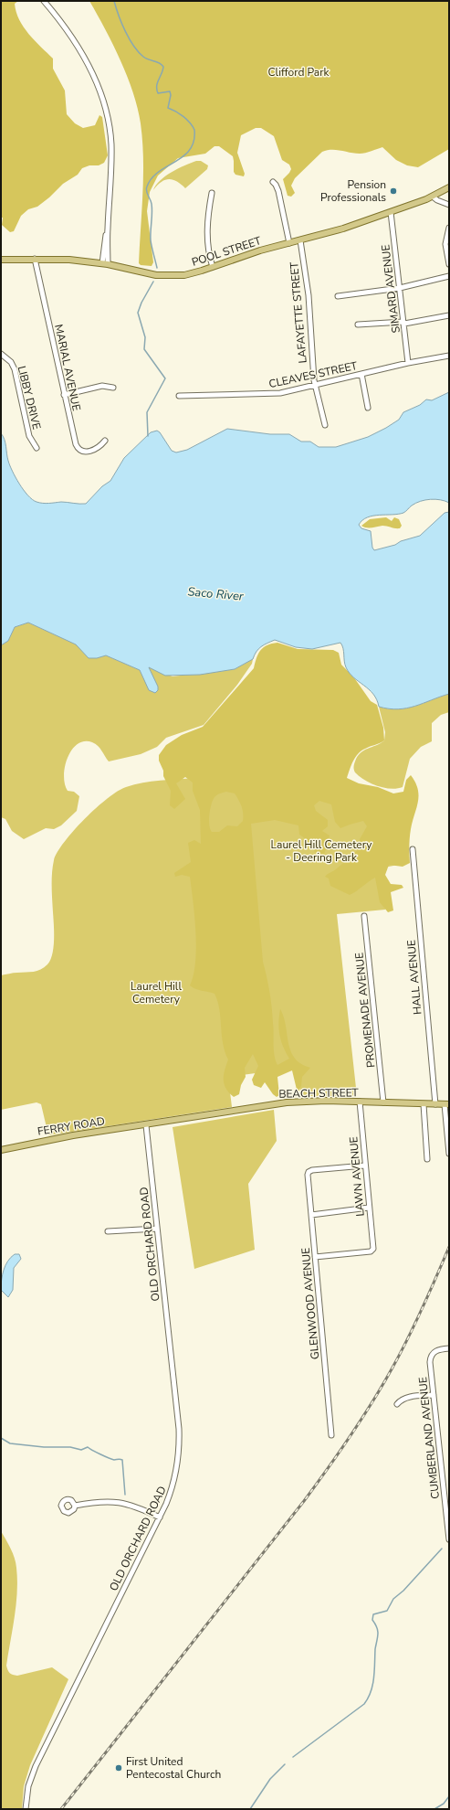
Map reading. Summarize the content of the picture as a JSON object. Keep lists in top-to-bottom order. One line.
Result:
{"streets":{"main road":["POOL STREET","BEACH STREET","FERRY ROAD"],"street":["SIMARD AVENUE","LAFAYETTE STREET","MARIAL AVENUE","CLEAVES STREET","LIBBY DRIVE","HALL AVENUE","PROMENADE AVENUE","LAWN AVENUE","OLD ORCHARD ROAD","GLENWOOD AVENUE","CUMBERLAND AVENUE"]},"crossings":[["POOL STREET","SIMARD AVENUE"],["POOL STREET","LAFAYETTE STREET"],["POOL STREET","MARIAL AVENUE"],["SIMARD AVENUE","CLEAVES STREET"],["LAFAYETTE STREET","CLEAVES STREET"],["HALL AVENUE","BEACH STREET"],["PROMENADE AVENUE","BEACH STREET"],["BEACH STREET","FERRY ROAD"],["BEACH STREET","LAWN AVENUE"],["BEACH STREET","OLD ORCHARD ROAD"],["FERRY ROAD","OLD ORCHARD ROAD"],["LAWN AVENUE","GLENWOOD AVENUE"]],"water":["Saco River"],"parks":["Clifford Park","Laurel Hill Cemetery - Deering Park","Laurel Hill Cemetery"],"places":["Pension Professionals","First United Pentecostal Church"]}
